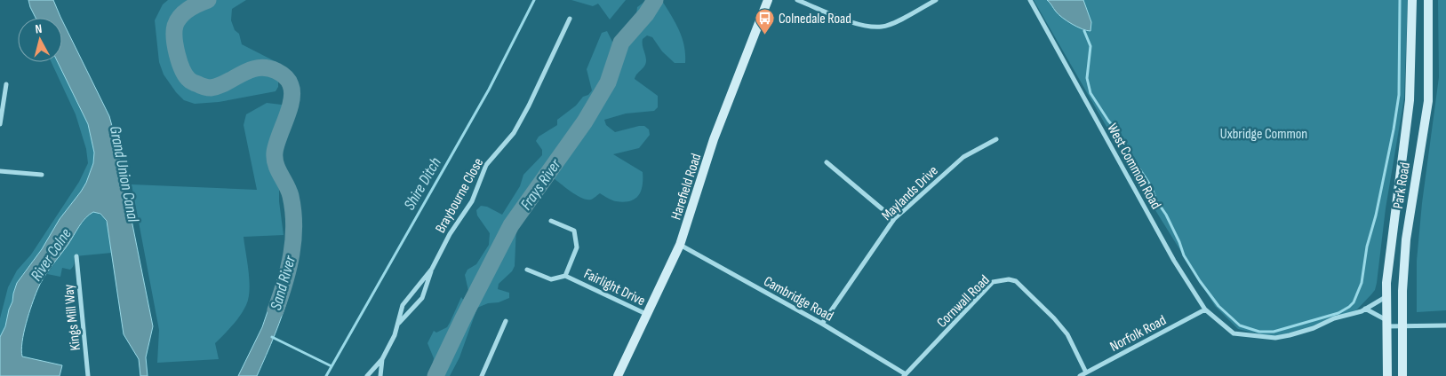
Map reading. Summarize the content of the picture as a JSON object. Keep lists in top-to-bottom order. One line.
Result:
{"streets":{"main road":["Park Road","Harefield Road"],"street":["West Common Road","Maylands Drive","Braybourne Close","Fairlight Drive","Cambridge Road","Cornwall Road","Kings Mill Way","Norfolk Road"]},"crossings":[["West Common Road","Norfolk Road"],["Harefield Road","Fairlight Drive"],["Harefield Road","Cambridge Road"],["Maylands Drive","Cambridge Road"],["Cambridge Road","Cornwall Road"],["Cornwall Road","Norfolk Road"]],"water":["Grand Union Canal","Shire Ditch","Frays River","River Colne","Sand River"],"parks":["Uxbridge Common"],"places":{"bus stop":["Colnedale Road"]},"north":"top"}
